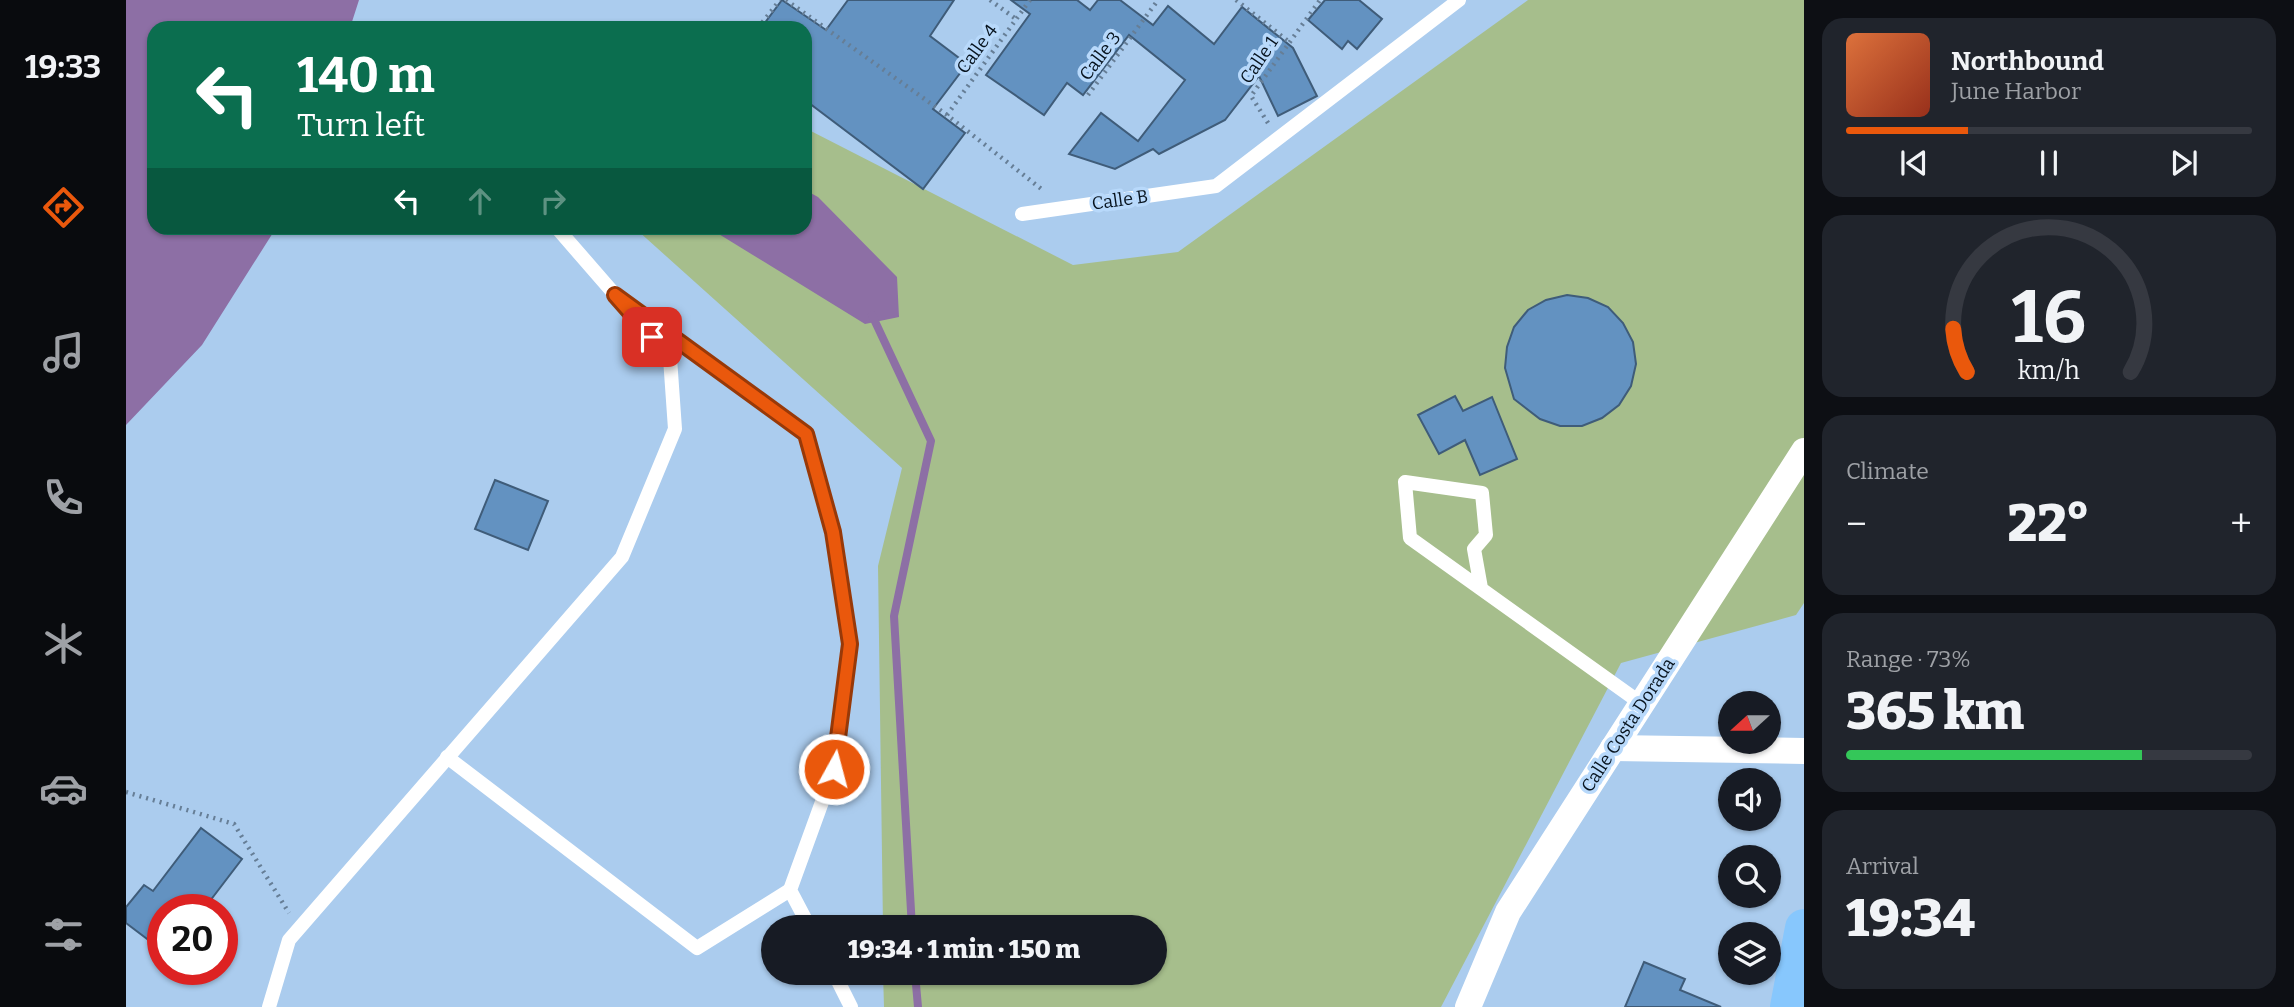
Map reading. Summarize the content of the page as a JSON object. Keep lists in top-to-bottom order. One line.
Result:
{"streets":{"street":["Calle Costa Dorada"],"lane":["Calle B"],"path":["Calle 4","Calle 3","Calle 1"]},"crossings":[["Calle 1","Calle B"]],"north":"left","page":{"tabs":"19:33","turn":["140 m","Turn left"],"song":["Northbound","June Harbor"],"tile":["Climate",["Range · 73%","365 km"],["Arrival","19:34"]],"heat":["−","22°","+"],"limit":"20","trip":"19:34 · 1 min · 150 m","gauge":["16","km/h"]}}
